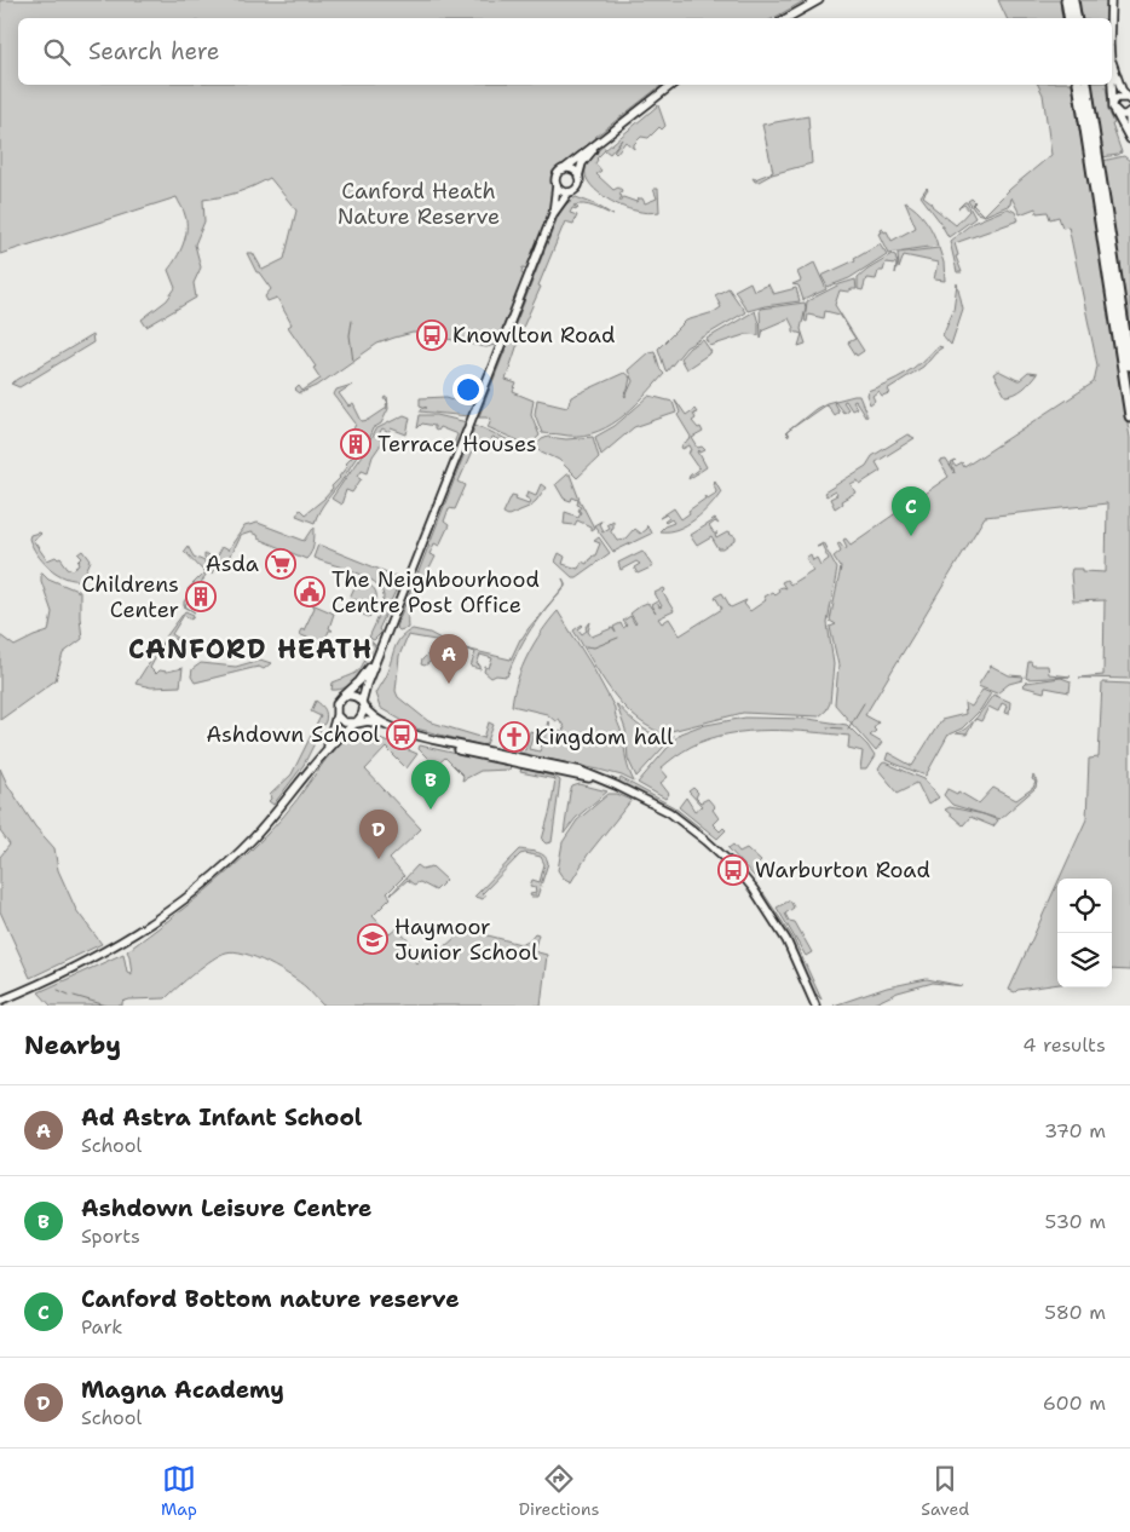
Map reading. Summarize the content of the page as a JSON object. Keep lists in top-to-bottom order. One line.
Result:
{"districts":["CANFORD HEATH"],"parks":["Canford Heath Nature Reserve"],"places":{"bus stop":["Knowlton Road","Ashdown School","Warburton Road"],"building":["Terrace Houses","Childrens Center"],"supermarket":["Asda"],"public building":["The Neighbourhood Centre Post Office"],"church":["Kingdom hall"],"school or university":["Haymoor Junior School"]},"page":{"search":"Search here","pins":["C","A","B","D"],"heading":["Nearby","4 results"],"list":[{"mark":"A","name":"Ad Astra Infant School","note":"School","value":"370 m"},{"mark":"B","name":"Ashdown Leisure Centre","note":"Sports","value":"530 m"},{"mark":"C","name":"Canford Bottom nature reserve","note":"Park","value":"580 m"},{"mark":"D","name":"Magna Academy","note":"School","value":"600 m"}],"nav":["Map","Directions","Saved"]}}
